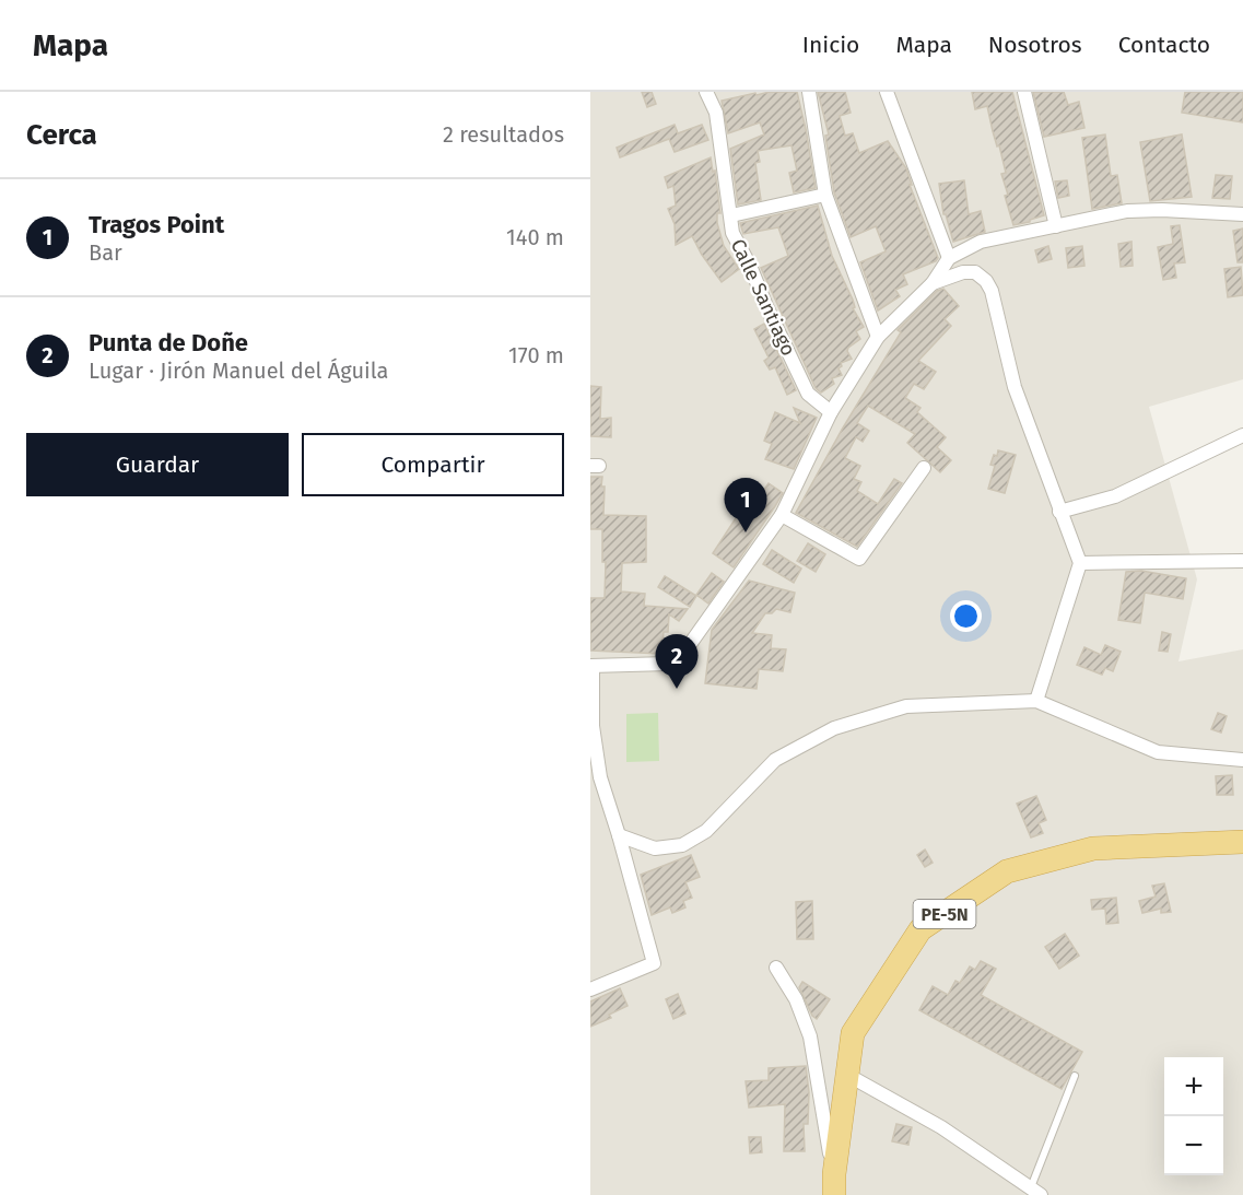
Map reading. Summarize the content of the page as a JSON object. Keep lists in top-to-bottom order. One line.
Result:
{"streets":{"highway":["PE-5N"],"street":["Calle Santiago"]},"page":{"header":"Mapa","nav":["Inicio","Mapa","Nosotros","Contacto"],"heading":["Cerca","2 resultados"],"list":[{"mark":"1","name":"Tragos Point","note":"Bar","value":"140 m"},{"mark":"2","name":"Punta de Doñe","note":"Lugar · Jirón Manuel del Águila","value":"170 m"}],"buttons":["Guardar","Compartir"],"pins":["1","2"],"map_buttons":["+","−"]}}
